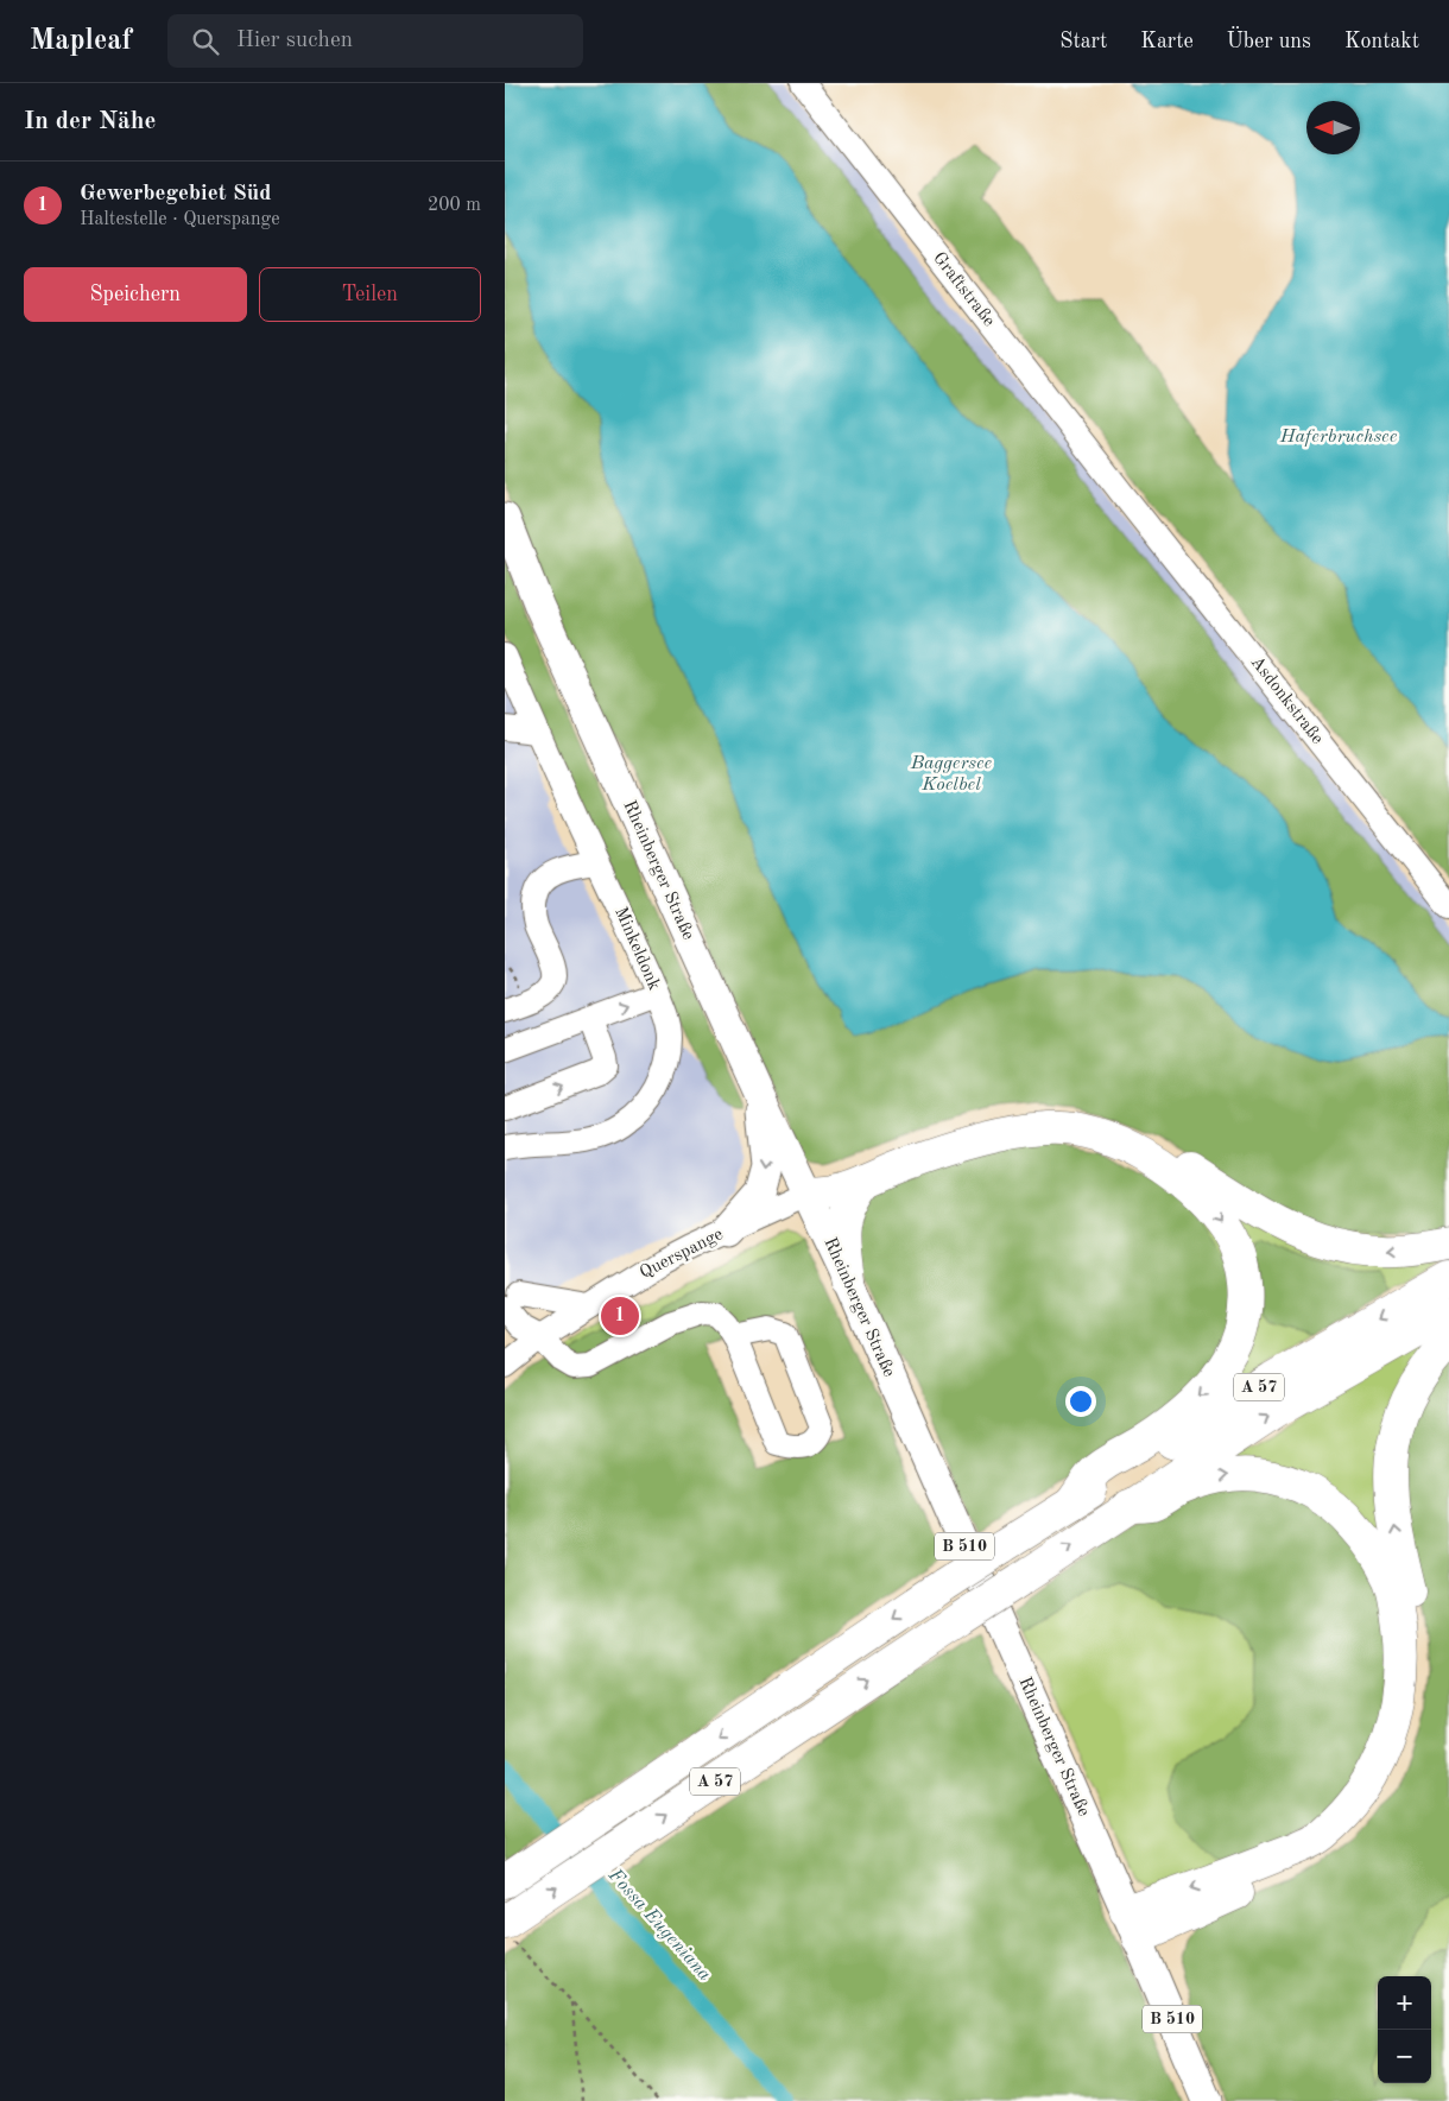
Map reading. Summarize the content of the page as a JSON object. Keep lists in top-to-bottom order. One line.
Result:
{"streets":{"highway":["A 57"],"main road":["Rheinberger Straße","B 510"],"street":["Graftstraße","Asdonkstraße","Minkeldonk","Querspange"]},"crossings":[["Graftstraße","Asdonkstraße"],["Rheinberger Straße","Querspange"]],"water":["Haferbruchsee","Baggersee Koelbel","Fossa Eugeniana"],"north":"left","page":{"header":"Mapleaf","search":"Hier suchen","nav":["Start","Karte","Über uns","Kontakt"],"heading":"In der Nähe","list":[{"mark":"1","name":"Gewerbegebiet Süd","note":"Haltestelle · Querspange","value":"200 m"}],"buttons":["Speichern","Teilen"],"pins":"1","map_buttons":["+","−"]}}
